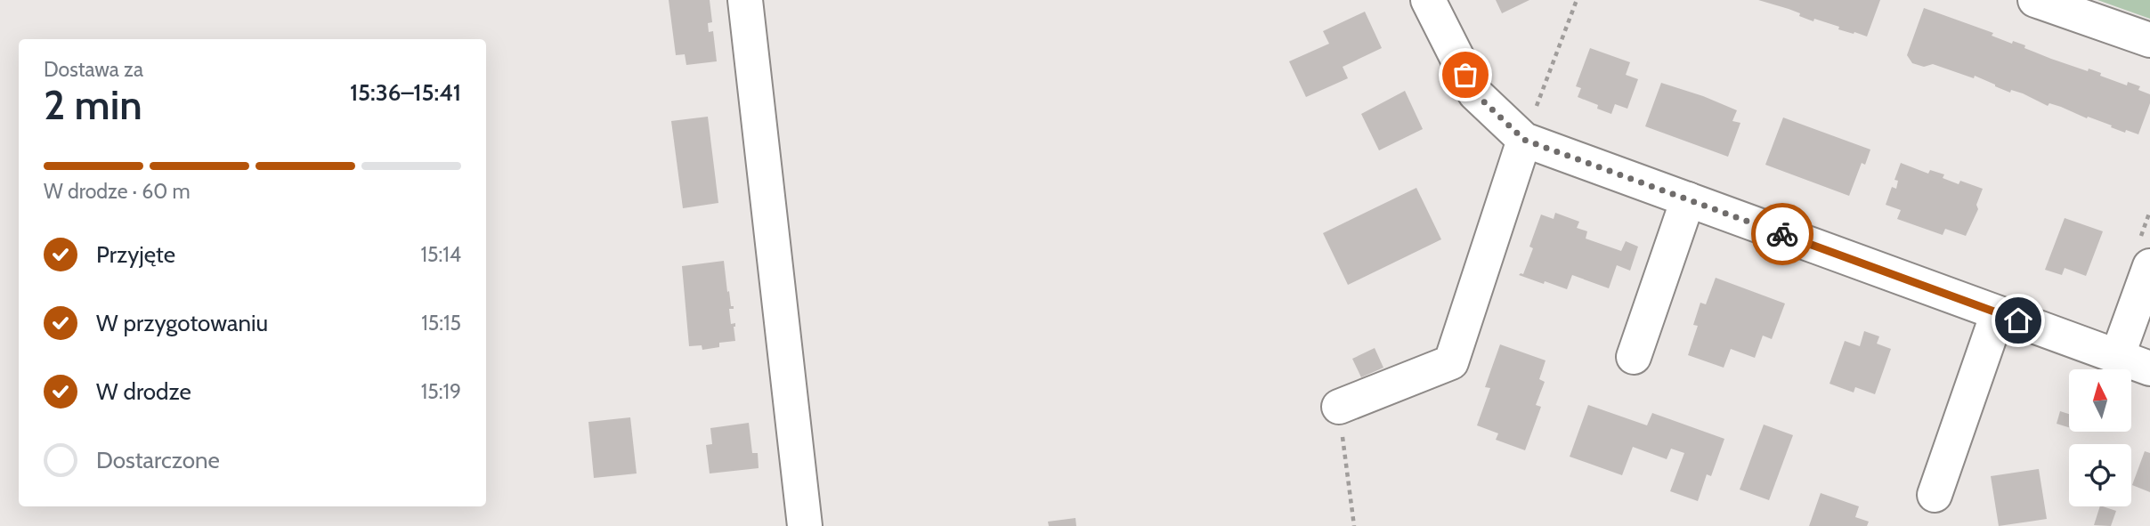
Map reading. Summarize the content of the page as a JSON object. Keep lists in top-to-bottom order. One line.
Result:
{"north":"top","page":{"heading":["2 min","Dostawa za","15:36–15:41"],"bar":"W drodze · 60 m","list":[["Przyjęte","15:14"],["W przygotowaniu","15:15"],["W drodze","15:19"],"Dostarczone"]}}
